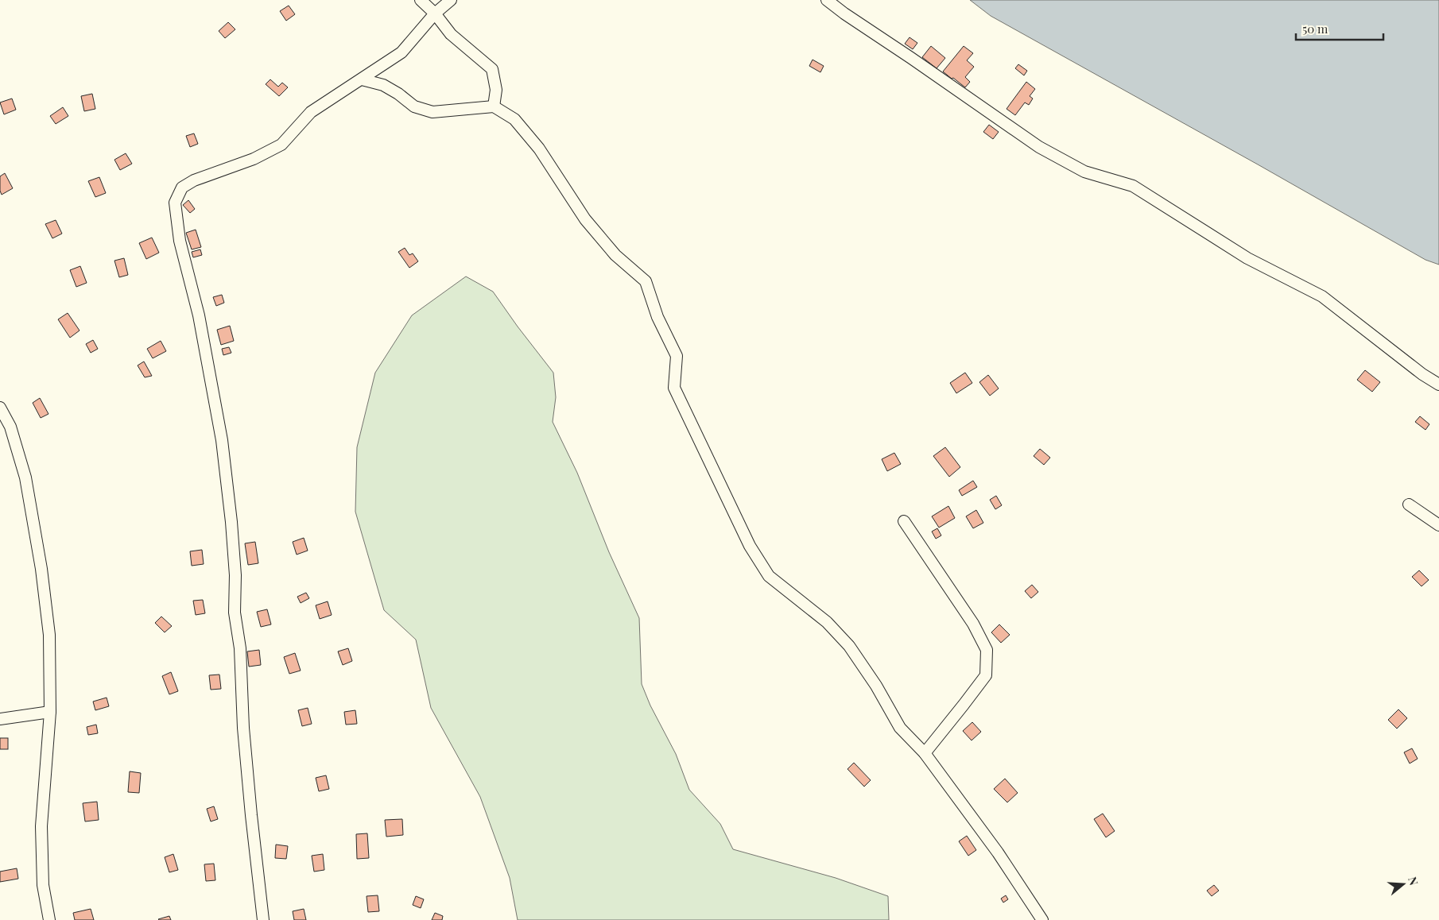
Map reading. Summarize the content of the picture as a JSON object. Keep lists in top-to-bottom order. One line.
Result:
{"scale_bar":"50 m","north":"right"}
